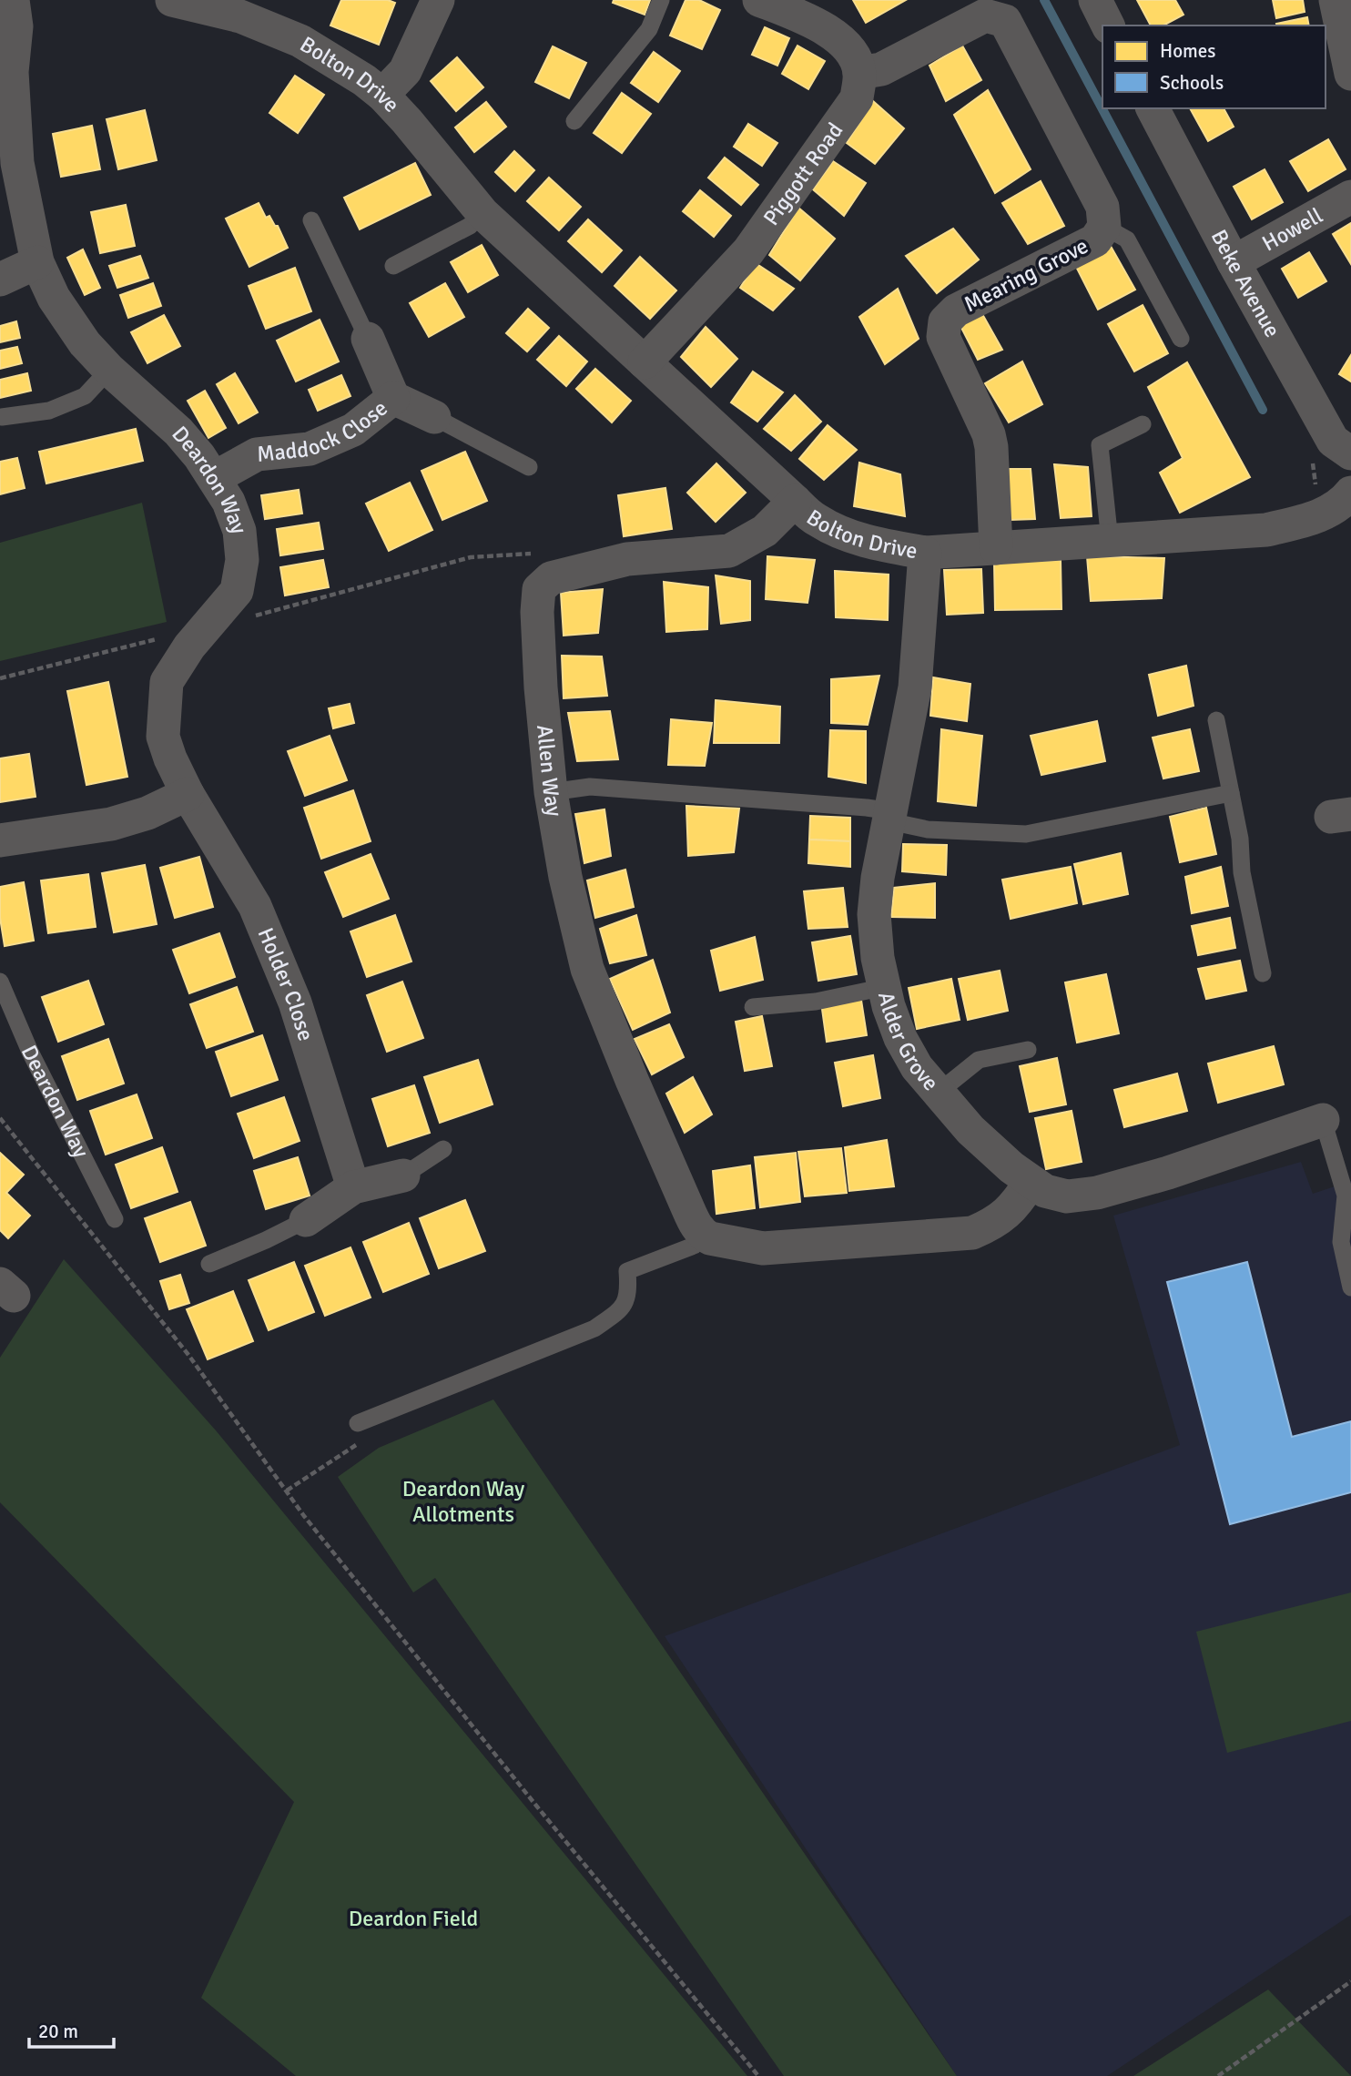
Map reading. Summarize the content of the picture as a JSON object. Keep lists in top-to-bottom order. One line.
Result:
{"streets":{"street":["Bolton Drive","Piggott Road","Howell","Mearing Grove","Beke Avenue","Maddock Close","Deardon Way","Allen Way","Holder Close","Alder Grove"]},"crossings":[["Bolton Drive","Piggott Road"],["Bolton Drive","Mearing Grove"],["Bolton Drive","Allen Way"],["Bolton Drive","Alder Grove"],["Piggott Road","Mearing Grove"],["Howell","Beke Avenue"],["Maddock Close","Deardon Way"],["Deardon Way","Holder Close"]],"parks":["Deardon Way Allotments","Deardon Field"],"legend":["Homes","Schools"],"scale_bar":"20 m"}
